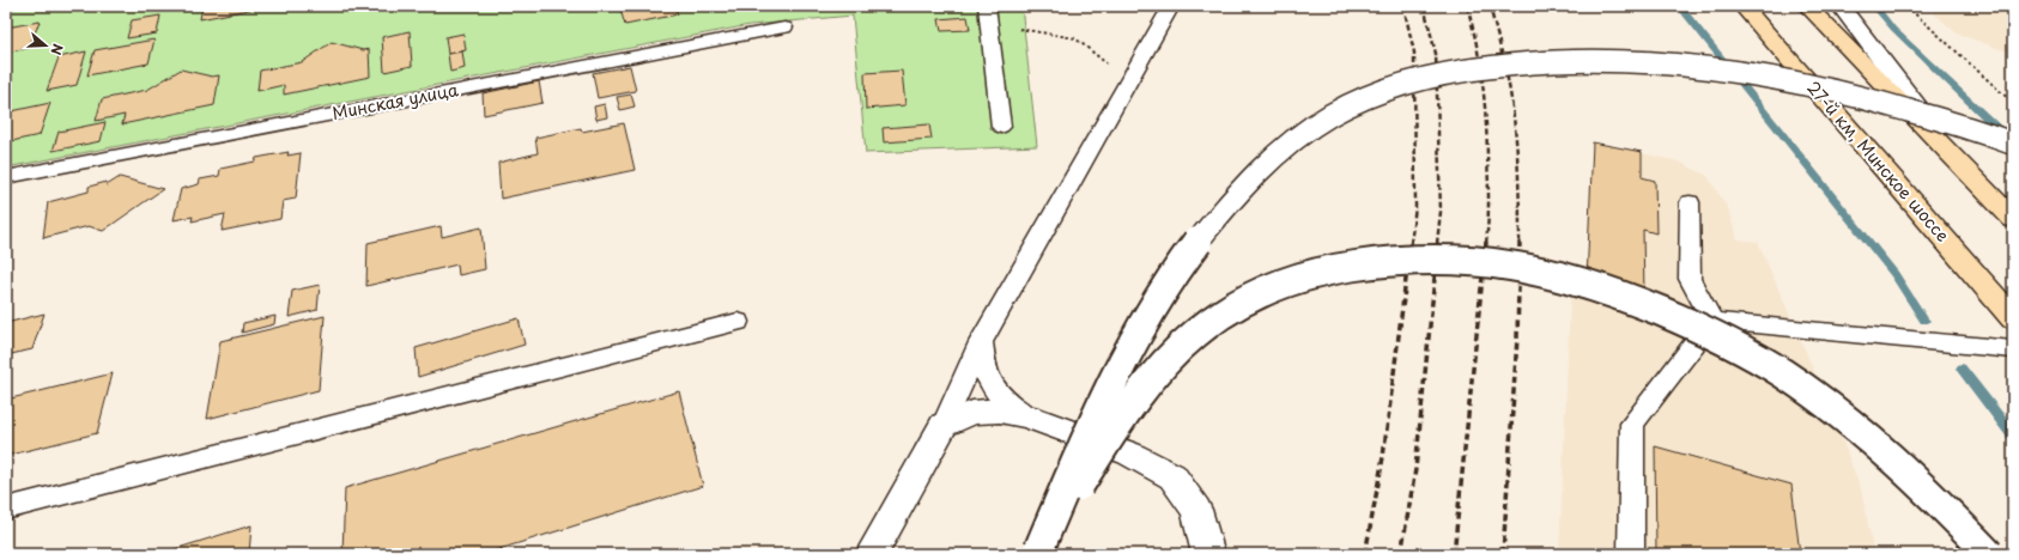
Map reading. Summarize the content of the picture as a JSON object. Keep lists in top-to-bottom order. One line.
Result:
{"streets":{"highway":["27-й км, Минское шоссе"],"lane":["Минская улица"]},"north":"right"}
